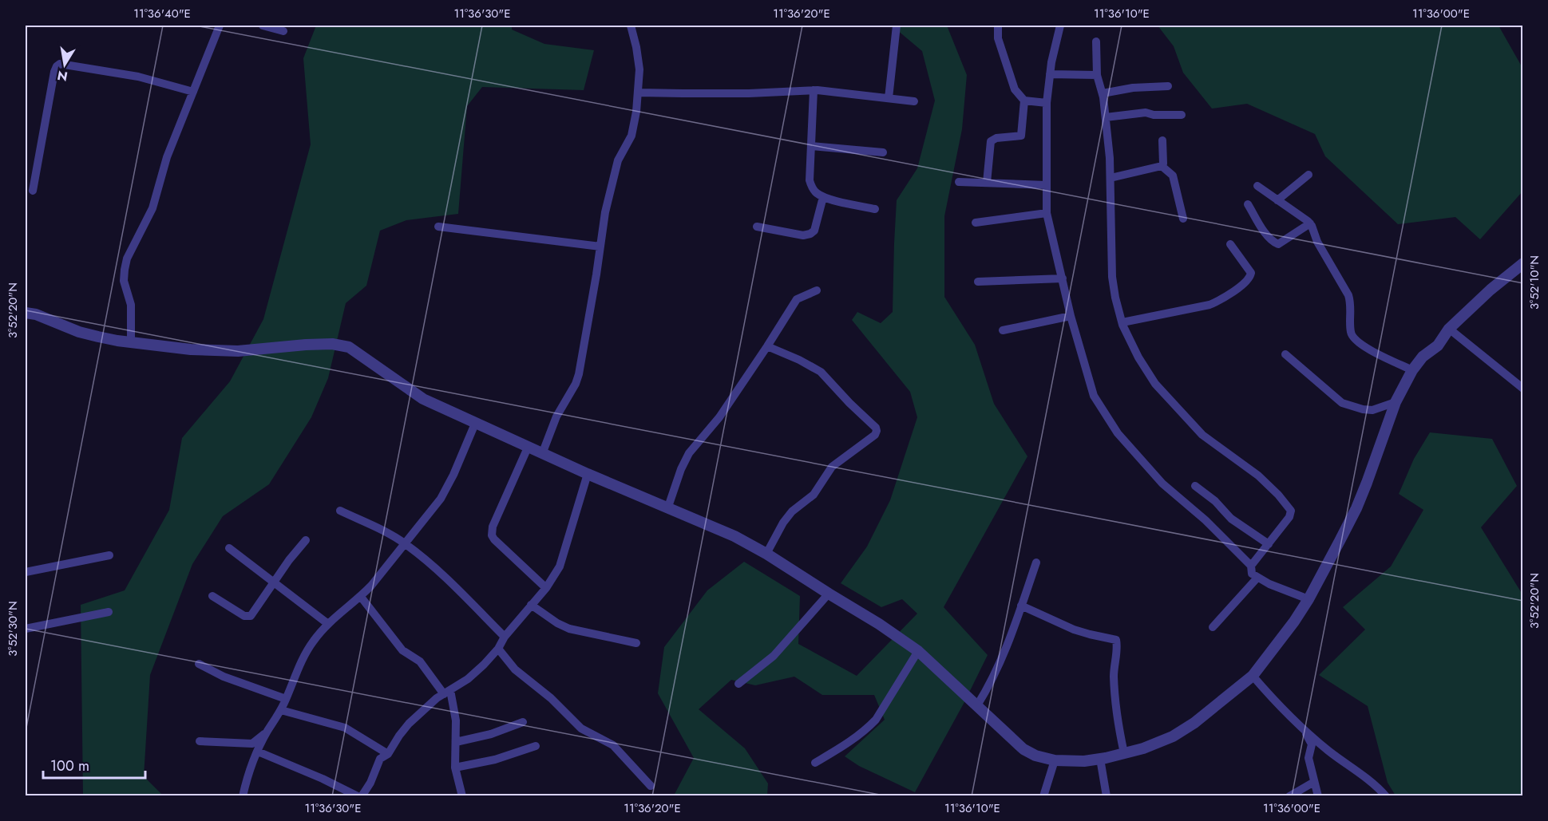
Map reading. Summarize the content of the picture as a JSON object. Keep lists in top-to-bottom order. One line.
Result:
{"scale_bar":"100 m","north":"bottom","coordinates":["11°36'40\"E","11°36'30\"E","11°36'20\"E","11°36'10\"E","11°36'00\"E","3°52'10\"N","3°52'20\"N","3°52'30\"N"]}
